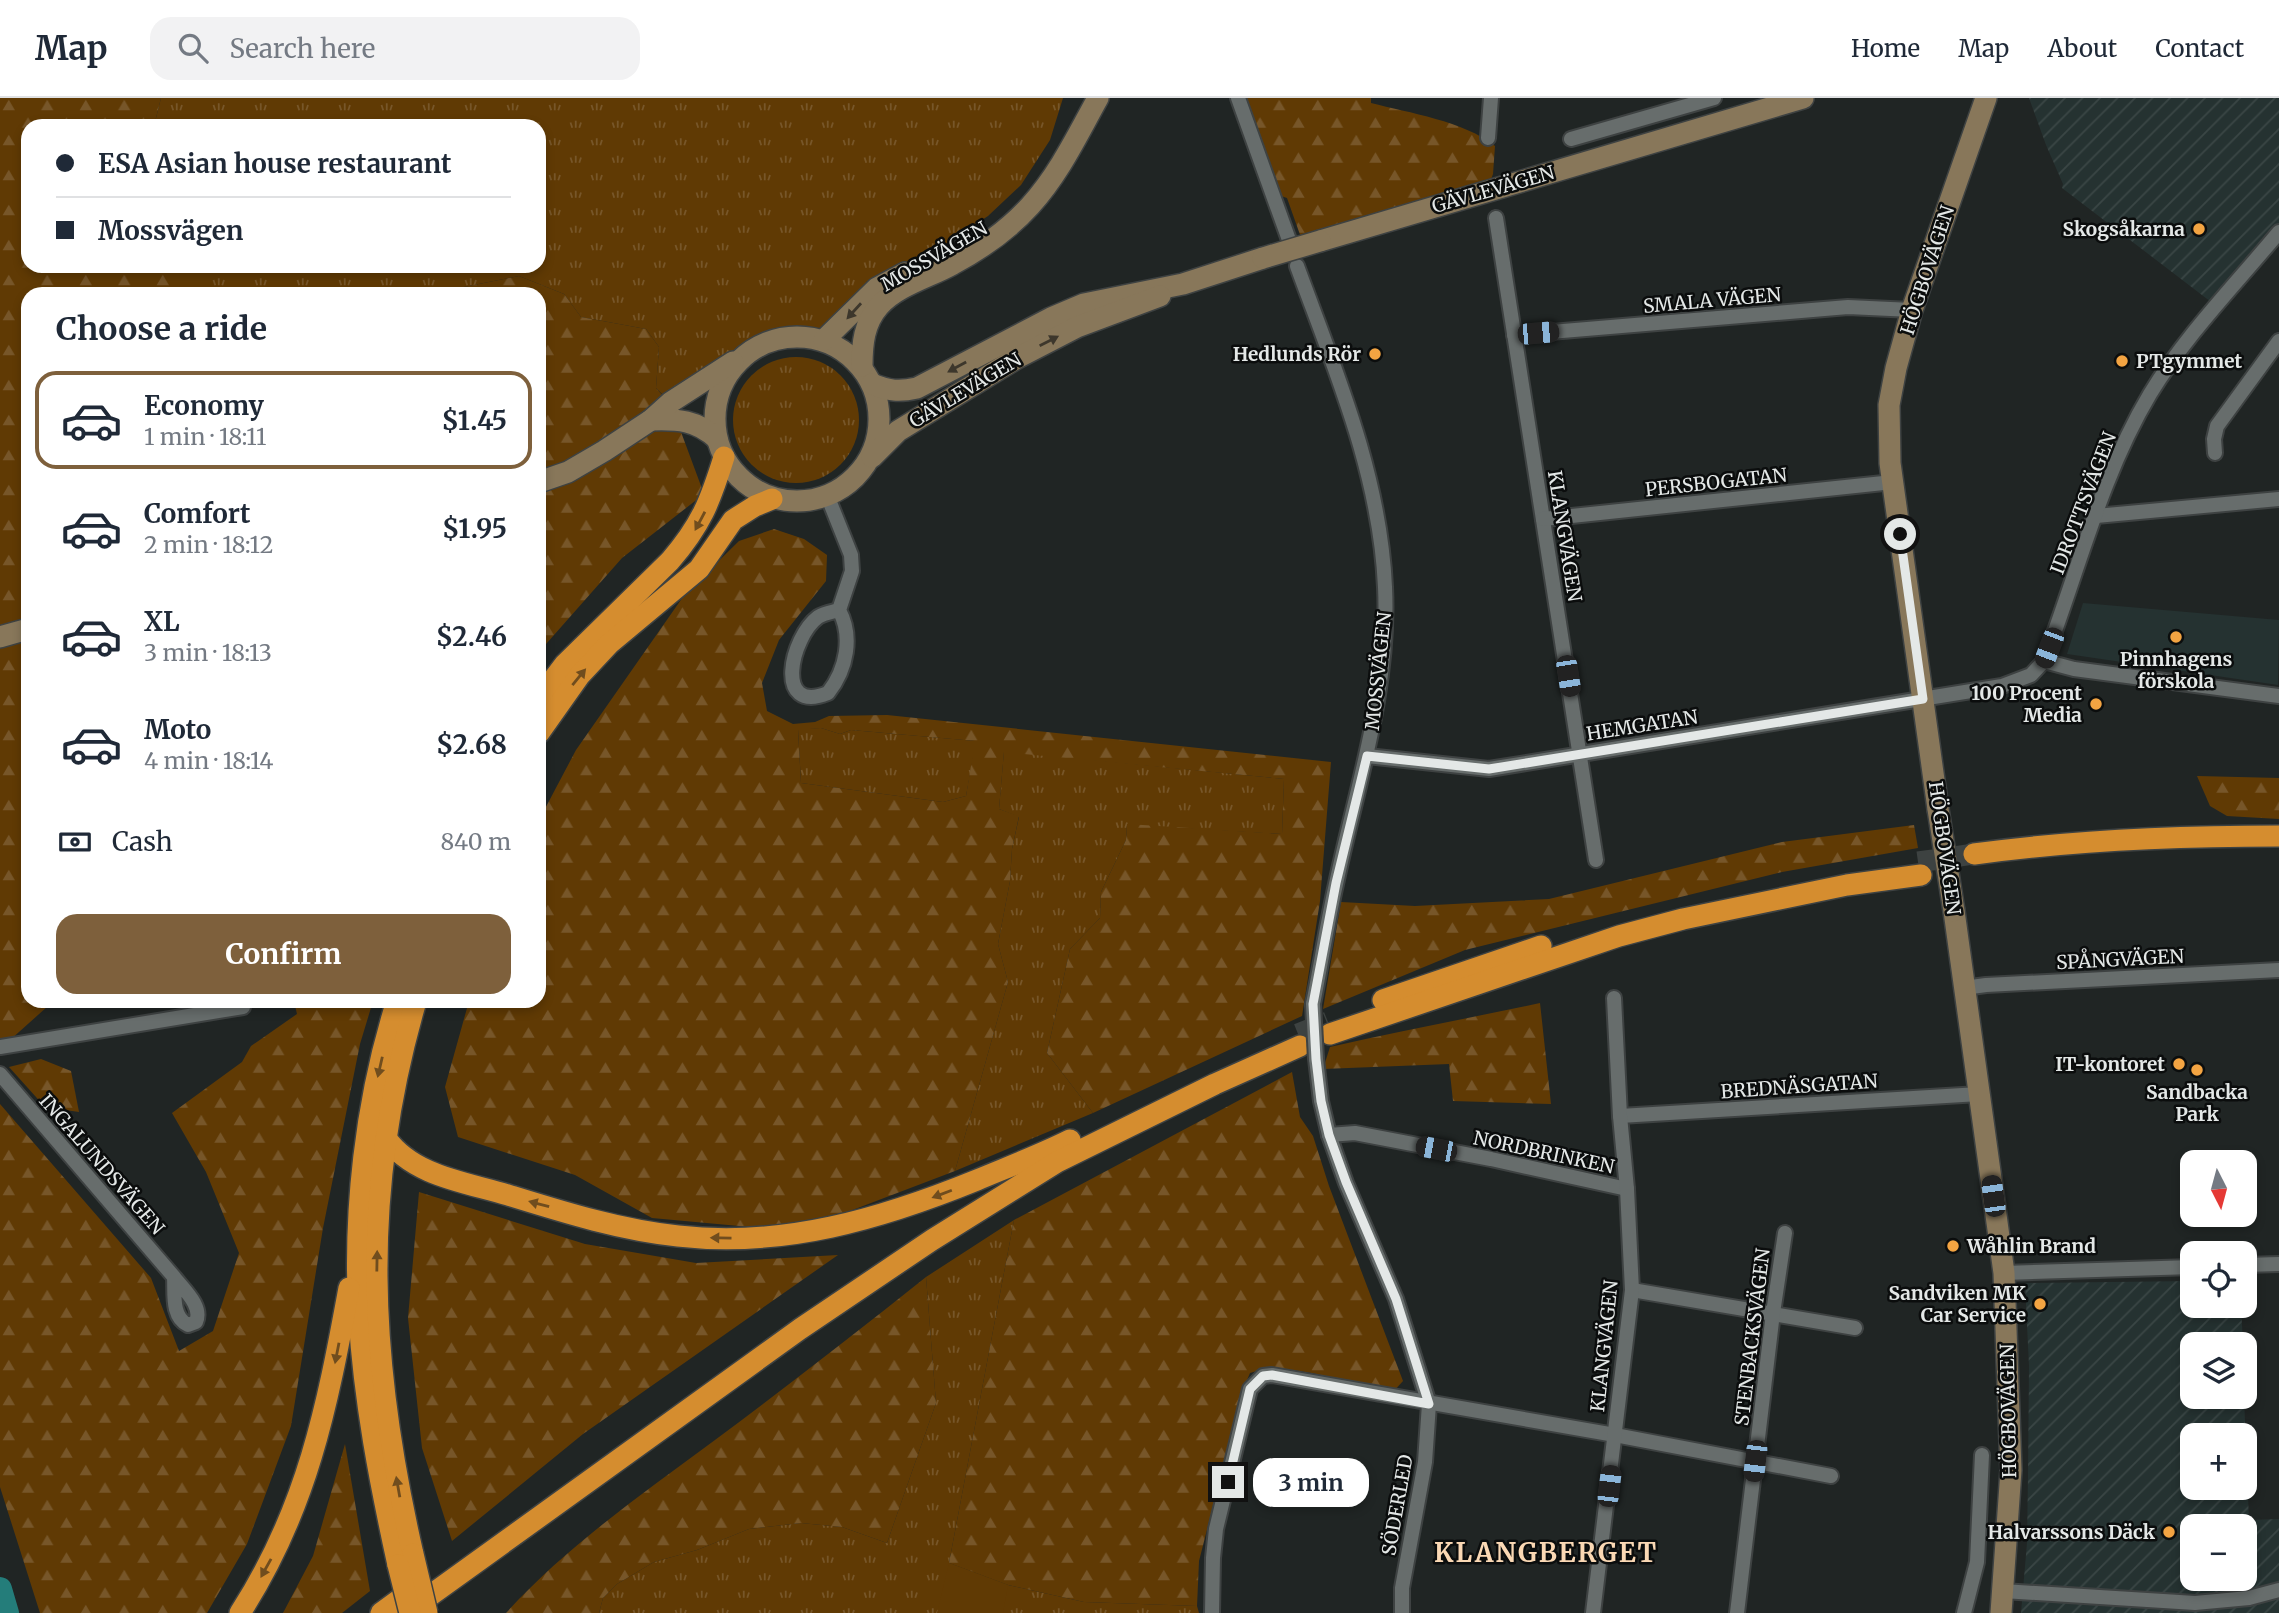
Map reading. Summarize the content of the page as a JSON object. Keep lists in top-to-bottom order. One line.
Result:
{"streets":{"main road":["GÄVLEVÄGEN","MOSSVÄGEN","HÖGBOVÄGEN"],"street":["SMALA VÄGEN","PERSBOGATAN","IDROTTSVÄGEN","KLANGVÄGEN","HEMGATAN","SPÅNGVÄGEN","BREDNÄSGATAN","NORDBRINKEN","INGALUNDSVÄGEN","STENBACKSVÄGEN","SÖDERLED"]},"crossings":[["GÄVLEVÄGEN","MOSSVÄGEN"],["MOSSVÄGEN","HEMGATAN"],["MOSSVÄGEN","NORDBRINKEN"],["MOSSVÄGEN","SÖDERLED"],["HÖGBOVÄGEN","SMALA VÄGEN"],["HÖGBOVÄGEN","PERSBOGATAN"],["HÖGBOVÄGEN","HEMGATAN"],["HÖGBOVÄGEN","SPÅNGVÄGEN"],["HÖGBOVÄGEN","BREDNÄSGATAN"],["SMALA VÄGEN","KLANGVÄGEN"],["PERSBOGATAN","KLANGVÄGEN"],["KLANGVÄGEN","HEMGATAN"],["KLANGVÄGEN","BREDNÄSGATAN"],["KLANGVÄGEN","NORDBRINKEN"]],"districts":["KLANGBERGET"],"places":["Skogsåkarna","Hedlunds Rör","PTgymmet","Pinnhagens förskola","100 Procent Media","IT-kontoret","Sandbacka Park","Wåhlin Brand","Sandviken MK Car Service","Halvarssons Däck"],"north":"bottom","page":{"header":"Map","search":"Search here","nav":["Home","Map","About","Contact"],"banner":["ESA Asian house restaurant","Mossvägen"],"heading":"Choose a ride","list":[{"name":"Economy","note":"1 min · 18:11","value":"$1.45"},{"name":"Comfort","note":"2 min · 18:12","value":"$1.95"},{"name":"XL","note":"3 min · 18:13","value":"$2.46"},{"name":"Moto","note":"4 min · 18:14","value":"$2.68"}],"pay":["Cash","840 m"],"buttons":"Confirm","map_buttons":["+","−"],"bubble":"3 min"}}
